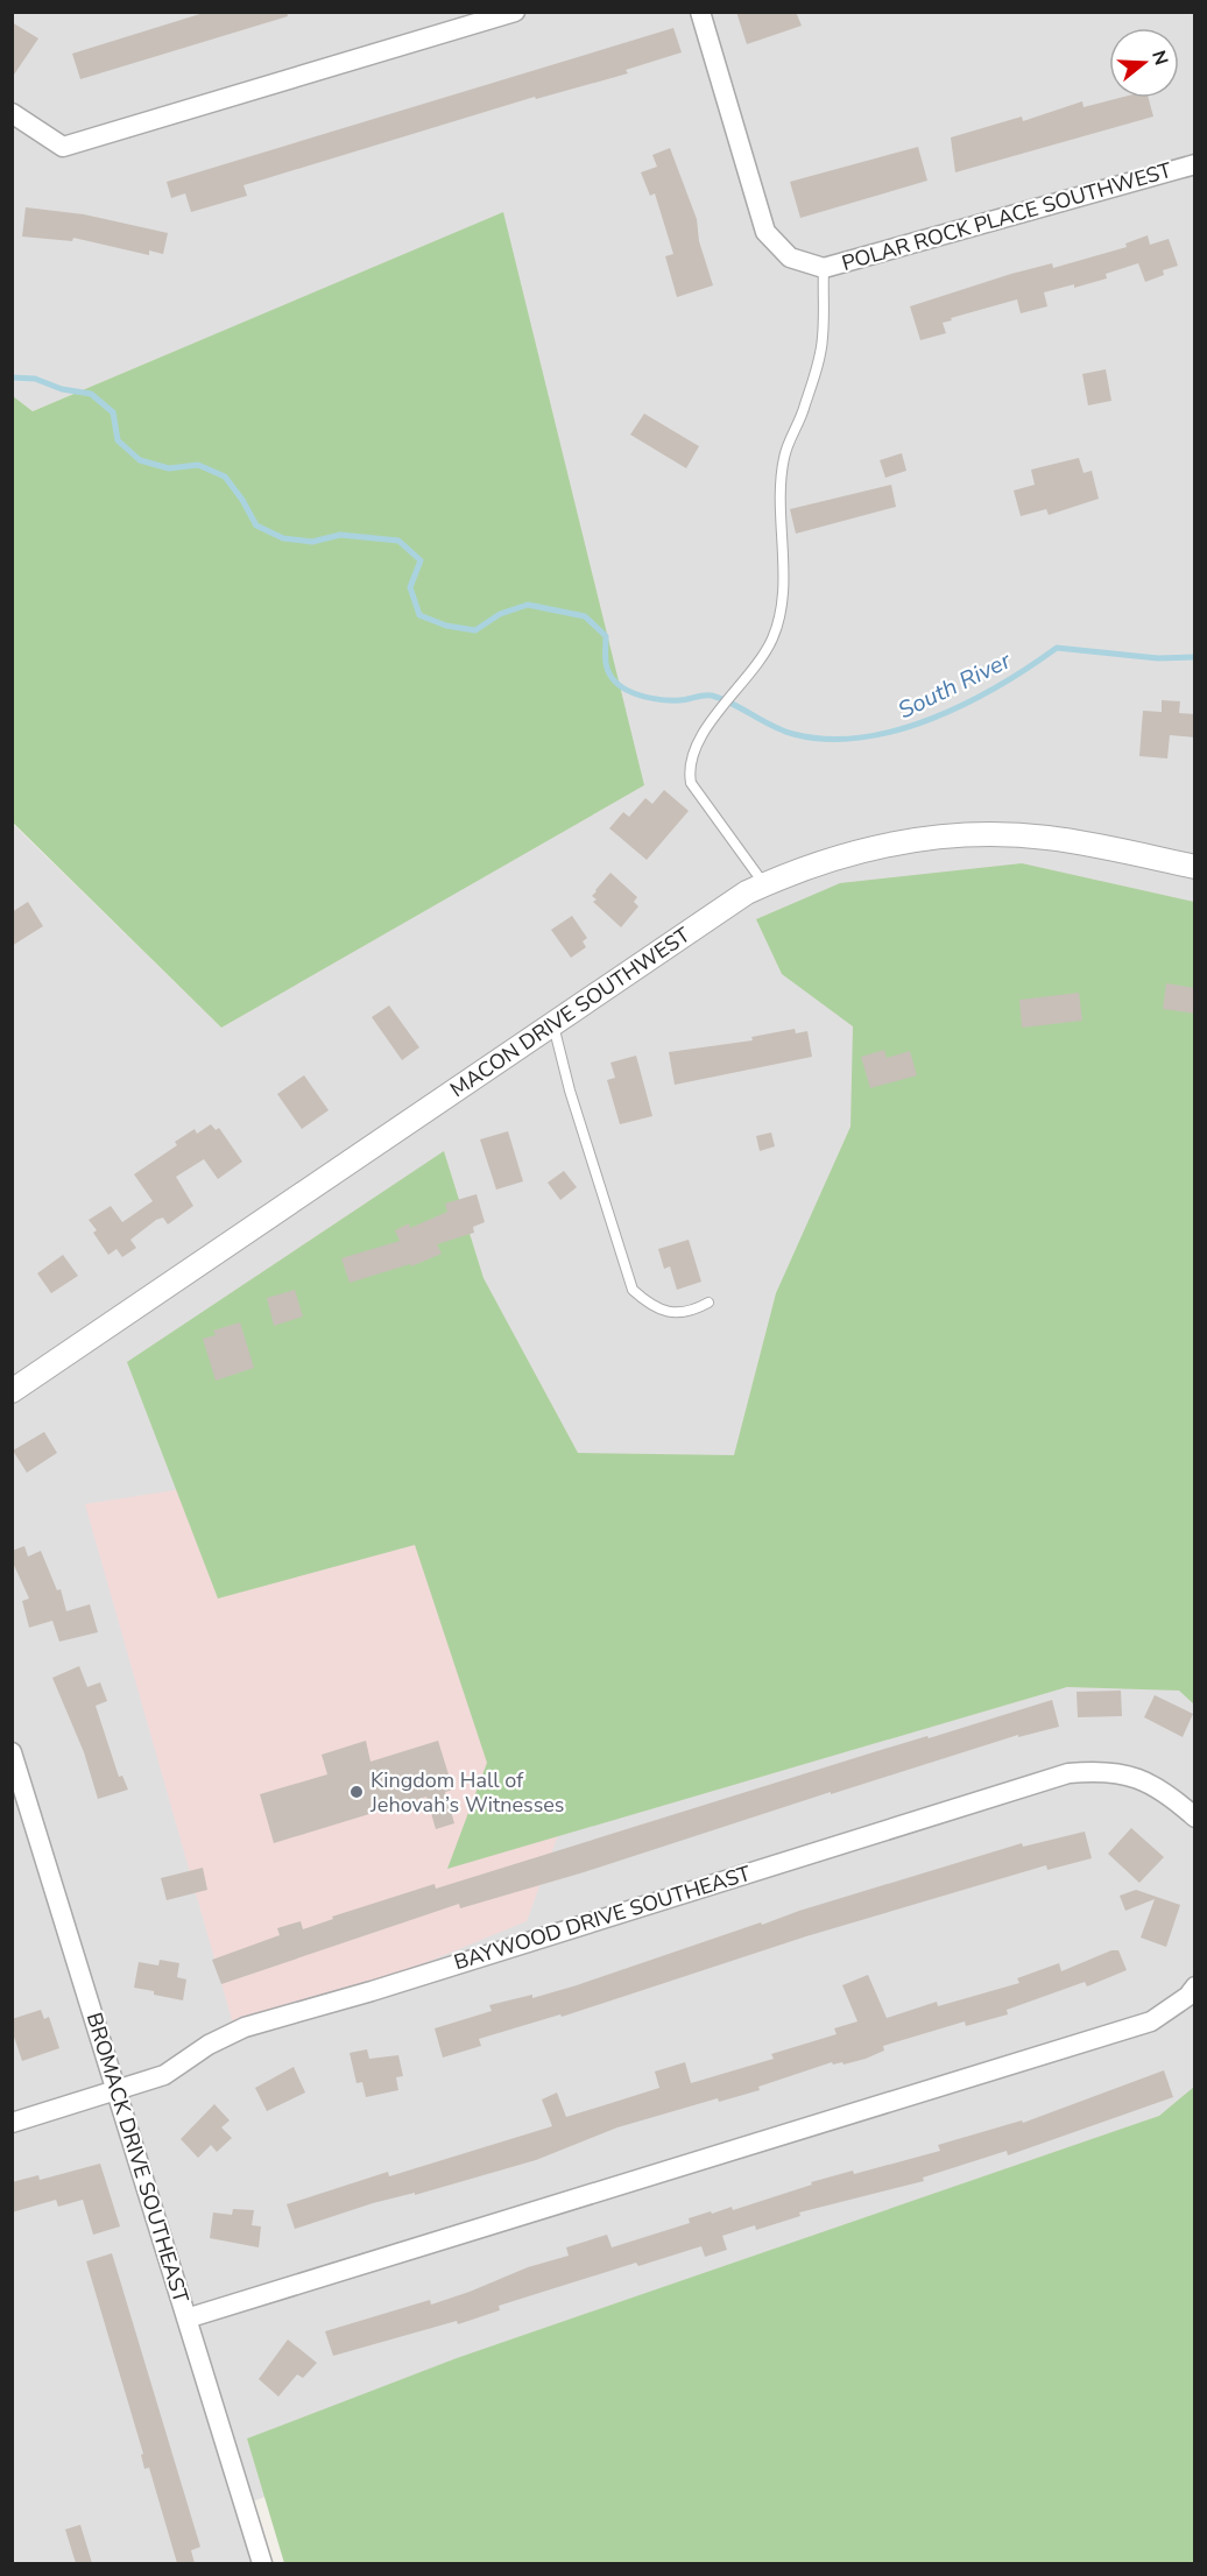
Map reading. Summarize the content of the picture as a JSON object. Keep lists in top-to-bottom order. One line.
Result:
{"streets":{"street":["POLAR ROCK PLACE SOUTHWEST","MACON DRIVE SOUTHWEST","BAYWOOD DRIVE SOUTHEAST","BROMACK DRIVE SOUTHEAST"]},"crossings":[["BAYWOOD DRIVE SOUTHEAST","BROMACK DRIVE SOUTHEAST"]],"water":["South River"],"places":["Kingdom Hall of Jehovah’s Witnesses"],"north":"right"}
